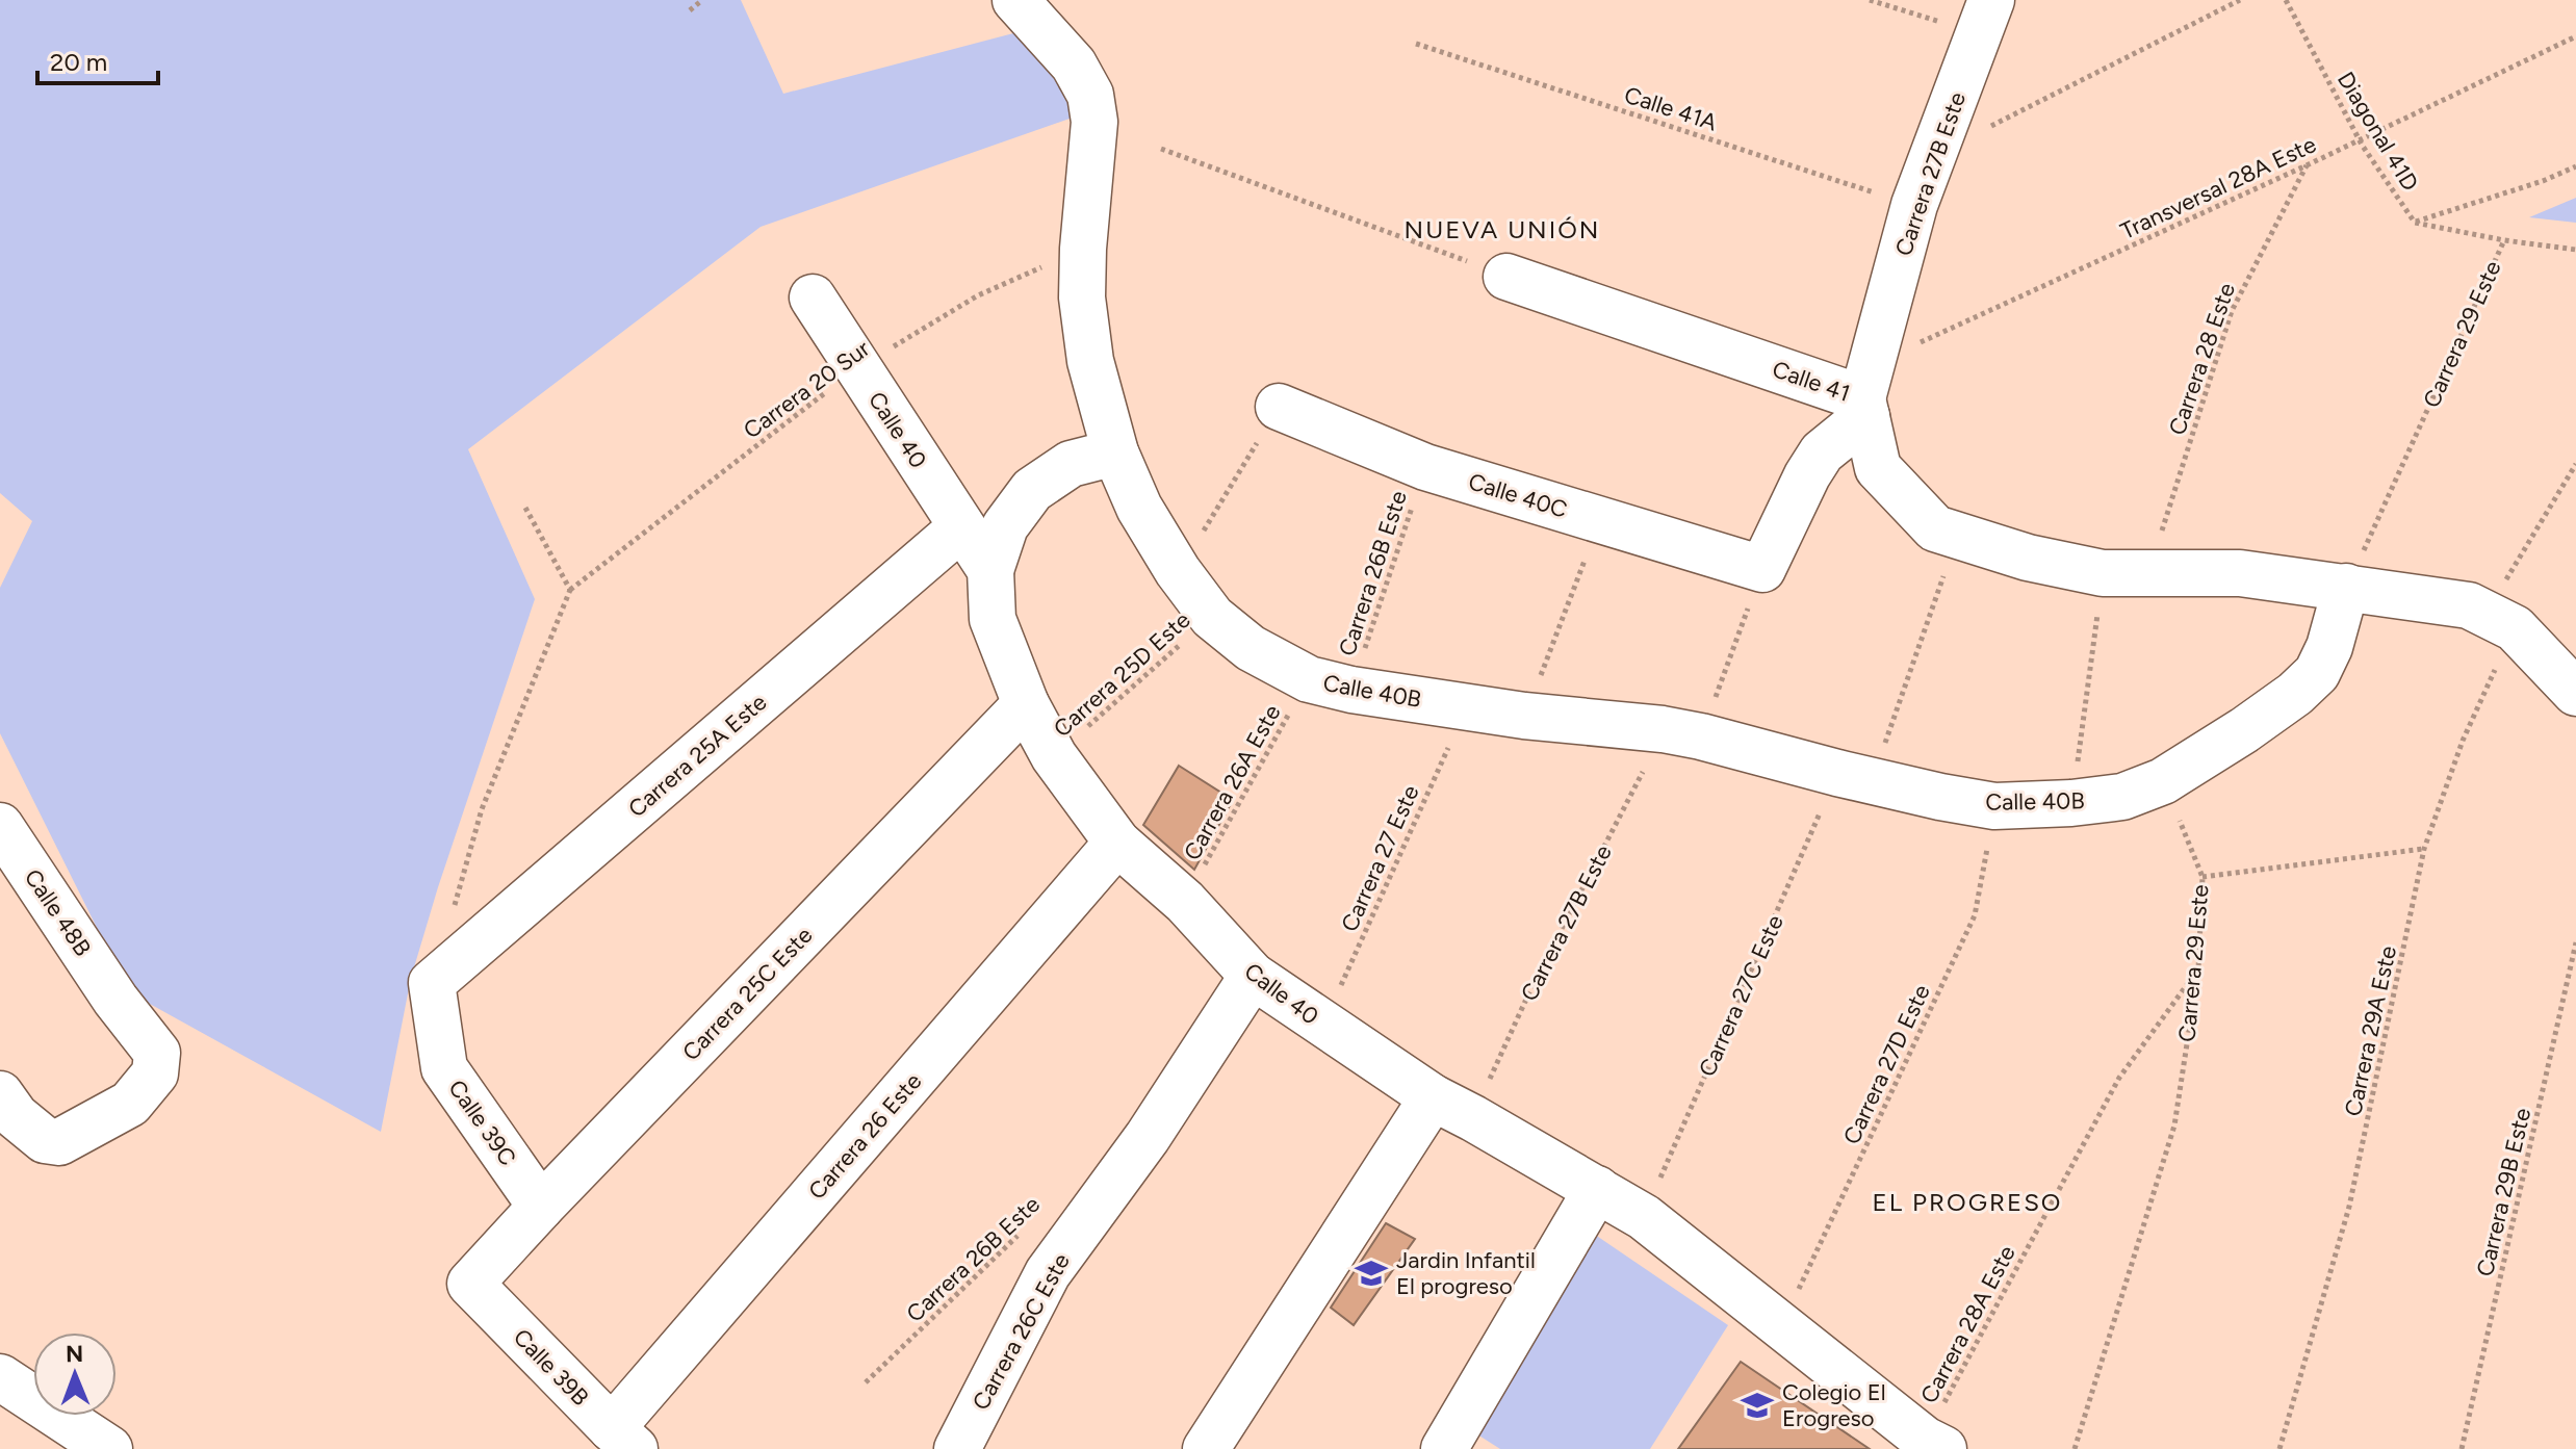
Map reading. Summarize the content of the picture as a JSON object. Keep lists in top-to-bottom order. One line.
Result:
{"streets":{"street":["Carrera 27B Este","Calle 41","Calle 40","Calle 40C","Calle 40B","Carrera 25A Este","Calle 48B","Carrera 25C Este","Calle 39C","Carrera 26 Este","Carrera 26C Este","Calle 39B"],"path":["Calle 41A","Diagonal 41D","Transversal 28A Este","Carrera 29 Este","Carrera 28 Este","Carrera 20 Sur","Carrera 26B Este","Carrera 25D Este","Carrera 26A Este","Carrera 27 Este","Carrera 27C Este","Carrera 29A Este","Carrera 27D Este","Carrera 29B Este","Carrera 28A Este"]},"crossings":[["Calle 41A","Carrera 27B Este"],["Diagonal 41D","Transversal 28A Este"],["Diagonal 41D","Carrera 29 Este"],["Carrera 27B Este","Transversal 28A Este"],["Carrera 27B Este","Calle 41"],["Carrera 27B Este","Calle 40"],["Carrera 27B Este","Calle 40C"],["Carrera 27B Este","Calle 40B"],["Transversal 28A Este","Carrera 28 Este"],["Transversal 28A Este","Calle 41"],["Carrera 29 Este","Calle 41"],["Carrera 29 Este","Calle 40B"],["Carrera 29 Este","Carrera 28A Este"],["Carrera 28 Este","Calle 41"],["Calle 41","Carrera 27C Este"],["Calle 41","Carrera 29A Este"],["Carrera 20 Sur","Calle 40"],["Carrera 20 Sur","Calle 40B"],["Calle 40","Carrera 25D Este"],["Calle 40","Carrera 25A Este"],["Calle 40","Carrera 26A Este"],["Calle 40","Carrera 27 Este"],["Calle 40","Carrera 25C Este"],["Calle 40","Carrera 27C Este"],["Calle 40","Carrera 27D Este"],["Calle 40","Carrera 26 Este"],["Calle 40","Carrera 28A Este"],["Calle 40","Carrera 26C Este"],["Calle 40C","Carrera 26B Este"],["Calle 40C","Carrera 25D Este"],["Carrera 26B Este","Calle 40B"],["Carrera 25D Este","Calle 40B"],["Calle 40B","Carrera 26A Este"],["Calle 40B","Carrera 27 Este"],["Calle 40B","Carrera 27C Este"],["Calle 40B","Carrera 27D Este"],["Carrera 25A Este","Calle 39C"],["Carrera 25C Este","Calle 39C"],["Carrera 25C Este","Calle 39B"],["Carrera 26 Este","Calle 39B"]],"districts":["NUEVA UNIÓN","EL PROGRESO"],"places":{"school or university":["Jardin Infantil El progreso","Colegio El Erogreso"]},"scale_bar":"20 m","north":"top"}
